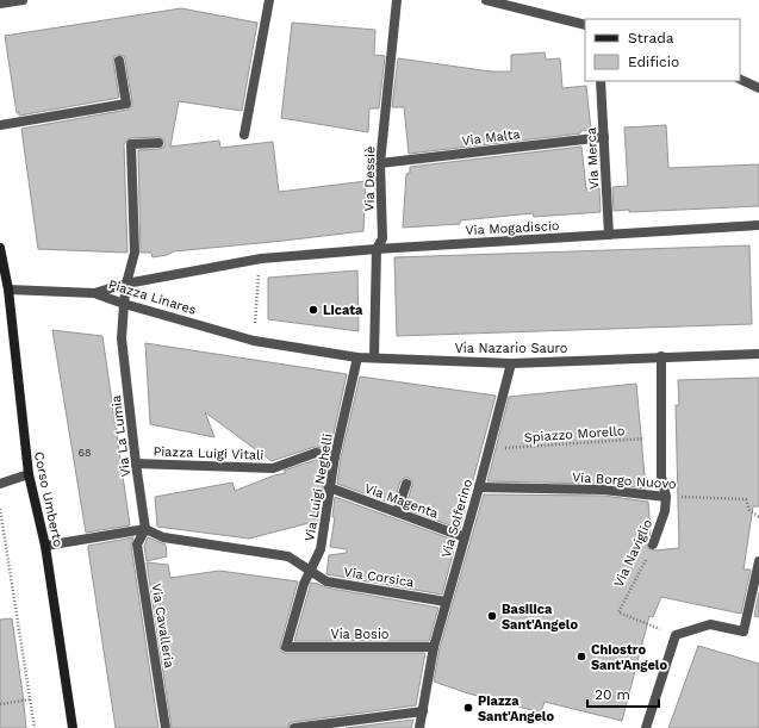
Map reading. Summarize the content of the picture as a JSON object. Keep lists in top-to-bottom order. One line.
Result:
{"streets":{"main road":["Corso Umberto"],"street":["Via Malta","Via Merca","Via Dessiè","Via Mogadiscio","Piazza Linares","Via Nazario Sauro","Via La Lumia","Piazza Luigi Vitali","Via Borgo Nuovo","Via Luigi Neghelli","Via Magenta","Via Solferino","Via Naviglio","Via Corsica","Via Cavalleria","Via Bosio"],"path":["Spiazzo Morello"]},"crossings":[["Via Malta","Via Merca"],["Via Malta","Via Dessiè"],["Via Merca","Via Mogadiscio"],["Via Dessiè","Via Mogadiscio"],["Via Dessiè","Via Nazario Sauro"],["Via Mogadiscio","Piazza Linares"],["Piazza Linares","Via Nazario Sauro"],["Piazza Linares","Via La Lumia"],["Via Nazario Sauro","Via Luigi Neghelli"],["Via Nazario Sauro","Via Solferino"],["Via Nazario Sauro","Via Naviglio"],["Spiazzo Morello","Via Solferino"],["Spiazzo Morello","Via Naviglio"],["Via La Lumia","Piazza Luigi Vitali"],["Via La Lumia","Via Corsica"],["Via La Lumia","Via Cavalleria"],["Piazza Luigi Vitali","Via Luigi Neghelli"],["Via Borgo Nuovo","Via Solferino"],["Via Borgo Nuovo","Via Naviglio"],["Via Luigi Neghelli","Via Magenta"],["Via Luigi Neghelli","Via Corsica"],["Via Luigi Neghelli","Via Bosio"],["Via Magenta","Via Solferino"],["Via Solferino","Via Corsica"],["Via Solferino","Via Bosio"],["Via Corsica","Via Cavalleria"]],"places":["Licata","Basilica Sant'Angelo","Chiostro Sant'Angelo","Piazza Sant'Angelo"],"house_numbers":["68"],"legend":["Strada","Edificio"],"scale_bar":"20 m"}
